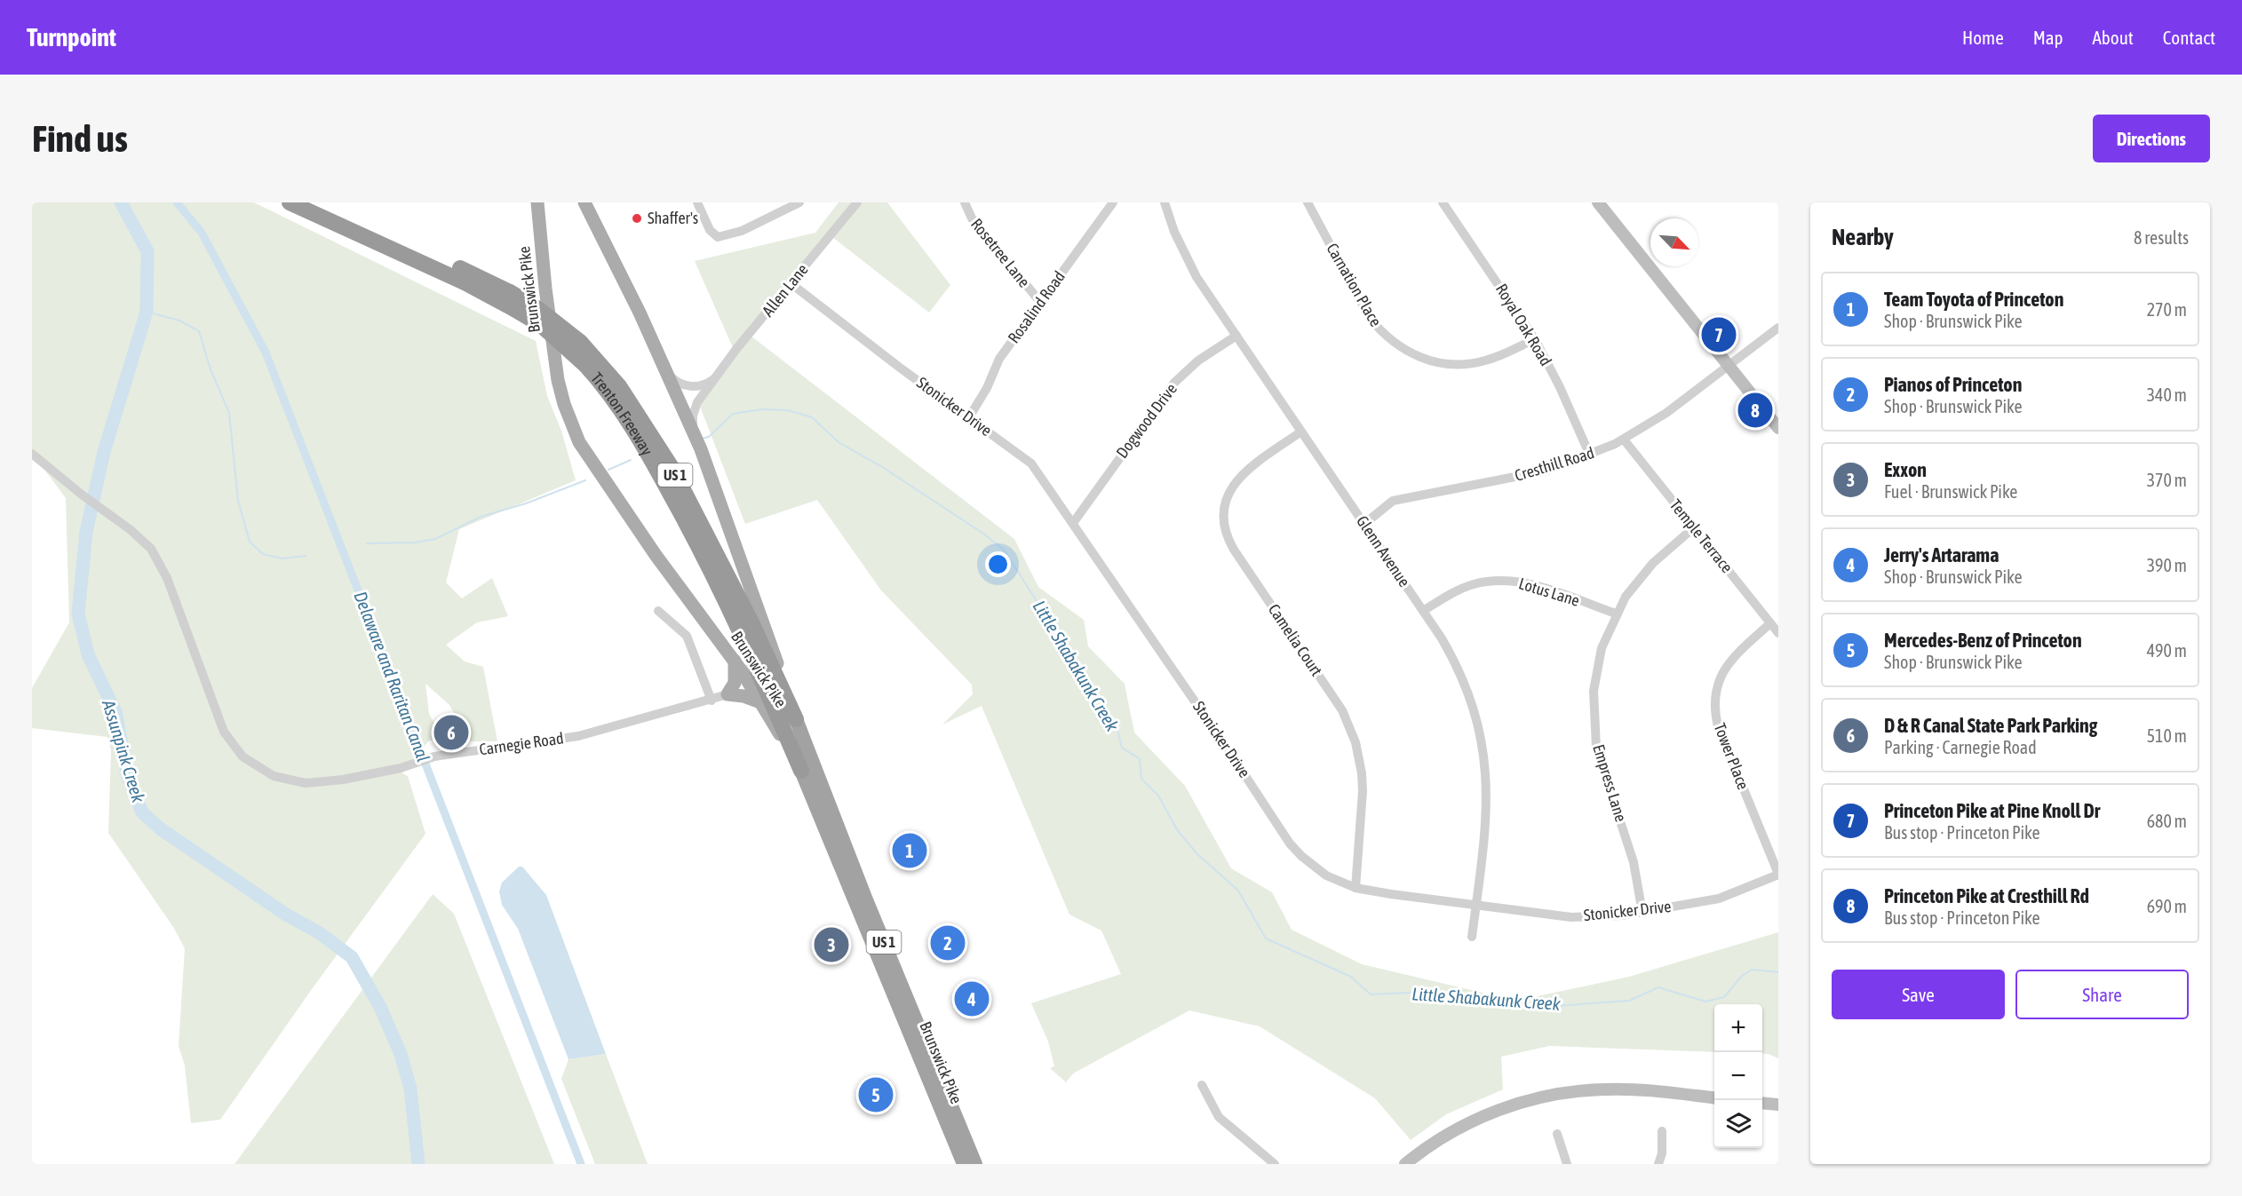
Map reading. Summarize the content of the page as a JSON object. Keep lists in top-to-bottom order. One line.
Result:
{"streets":{"highway":["Brunswick Pike","Trenton Freeway","US 1"],"street":["Rosetree Lane","Carnation Place","Allen Lane","Rosalind Road","Royal Oak Road","Stonicker Drive","Dogwood Drive","Cresthill Road","Temple Terrace","Glenn Avenue","Lotus Lane","Camelia Court","Carnegie Road","Tower Place","Empress Lane"]},"crossings":[["Rosetree Lane","Rosalind Road"],["Carnation Place","Royal Oak Road"],["Brunswick Pike","Allen Lane"],["Brunswick Pike","Trenton Freeway"],["Allen Lane","Stonicker Drive"],["Rosalind Road","Stonicker Drive"],["Royal Oak Road","Cresthill Road"],["Stonicker Drive","Dogwood Drive"],["Stonicker Drive","Glenn Avenue"],["Stonicker Drive","Camelia Court"],["Stonicker Drive","Tower Place"],["Stonicker Drive","Empress Lane"],["Dogwood Drive","Glenn Avenue"],["Cresthill Road","Temple Terrace"],["Cresthill Road","Glenn Avenue"],["Temple Terrace","Tower Place"],["Temple Terrace","Empress Lane"],["Glenn Avenue","Lotus Lane"],["Glenn Avenue","Camelia Court"],["Lotus Lane","Empress Lane"]],"water":["Little Shabakunk Creek","Delaware and Raritan Canal","Assunpink Creek"],"places":["Shaffer's"],"north":"bottom right","page":{"header":"Turnpoint","nav":["Home","Map","About","Contact"],"buttons":["Directions",["Save","Share"]],"title":"Find us","heading":["Nearby","8 results"],"list":[{"mark":"1","name":"Team Toyota of Princeton","note":"Shop · Brunswick Pike","value":"270 m"},{"mark":"2","name":"Pianos of Princeton","note":"Shop · Brunswick Pike","value":"340 m"},{"mark":"3","name":"Exxon","note":"Fuel · Brunswick Pike","value":"370 m"},{"mark":"4","name":"Jerry's Artarama","note":"Shop · Brunswick Pike","value":"390 m"},{"mark":"5","name":"Mercedes-Benz of Princeton","note":"Shop · Brunswick Pike","value":"490 m"},{"mark":"6","name":"D & R Canal State Park Parking","note":"Parking · Carnegie Road","value":"510 m"},{"mark":"7","name":"Princeton Pike at Pine Knoll Dr","note":"Bus stop · Princeton Pike","value":"680 m"},{"mark":"8","name":"Princeton Pike at Cresthill Rd","note":"Bus stop · Princeton Pike","value":"690 m"}],"pins":["7","8","6","1","2","3","4","5"],"map_buttons":["+","−"]}}
